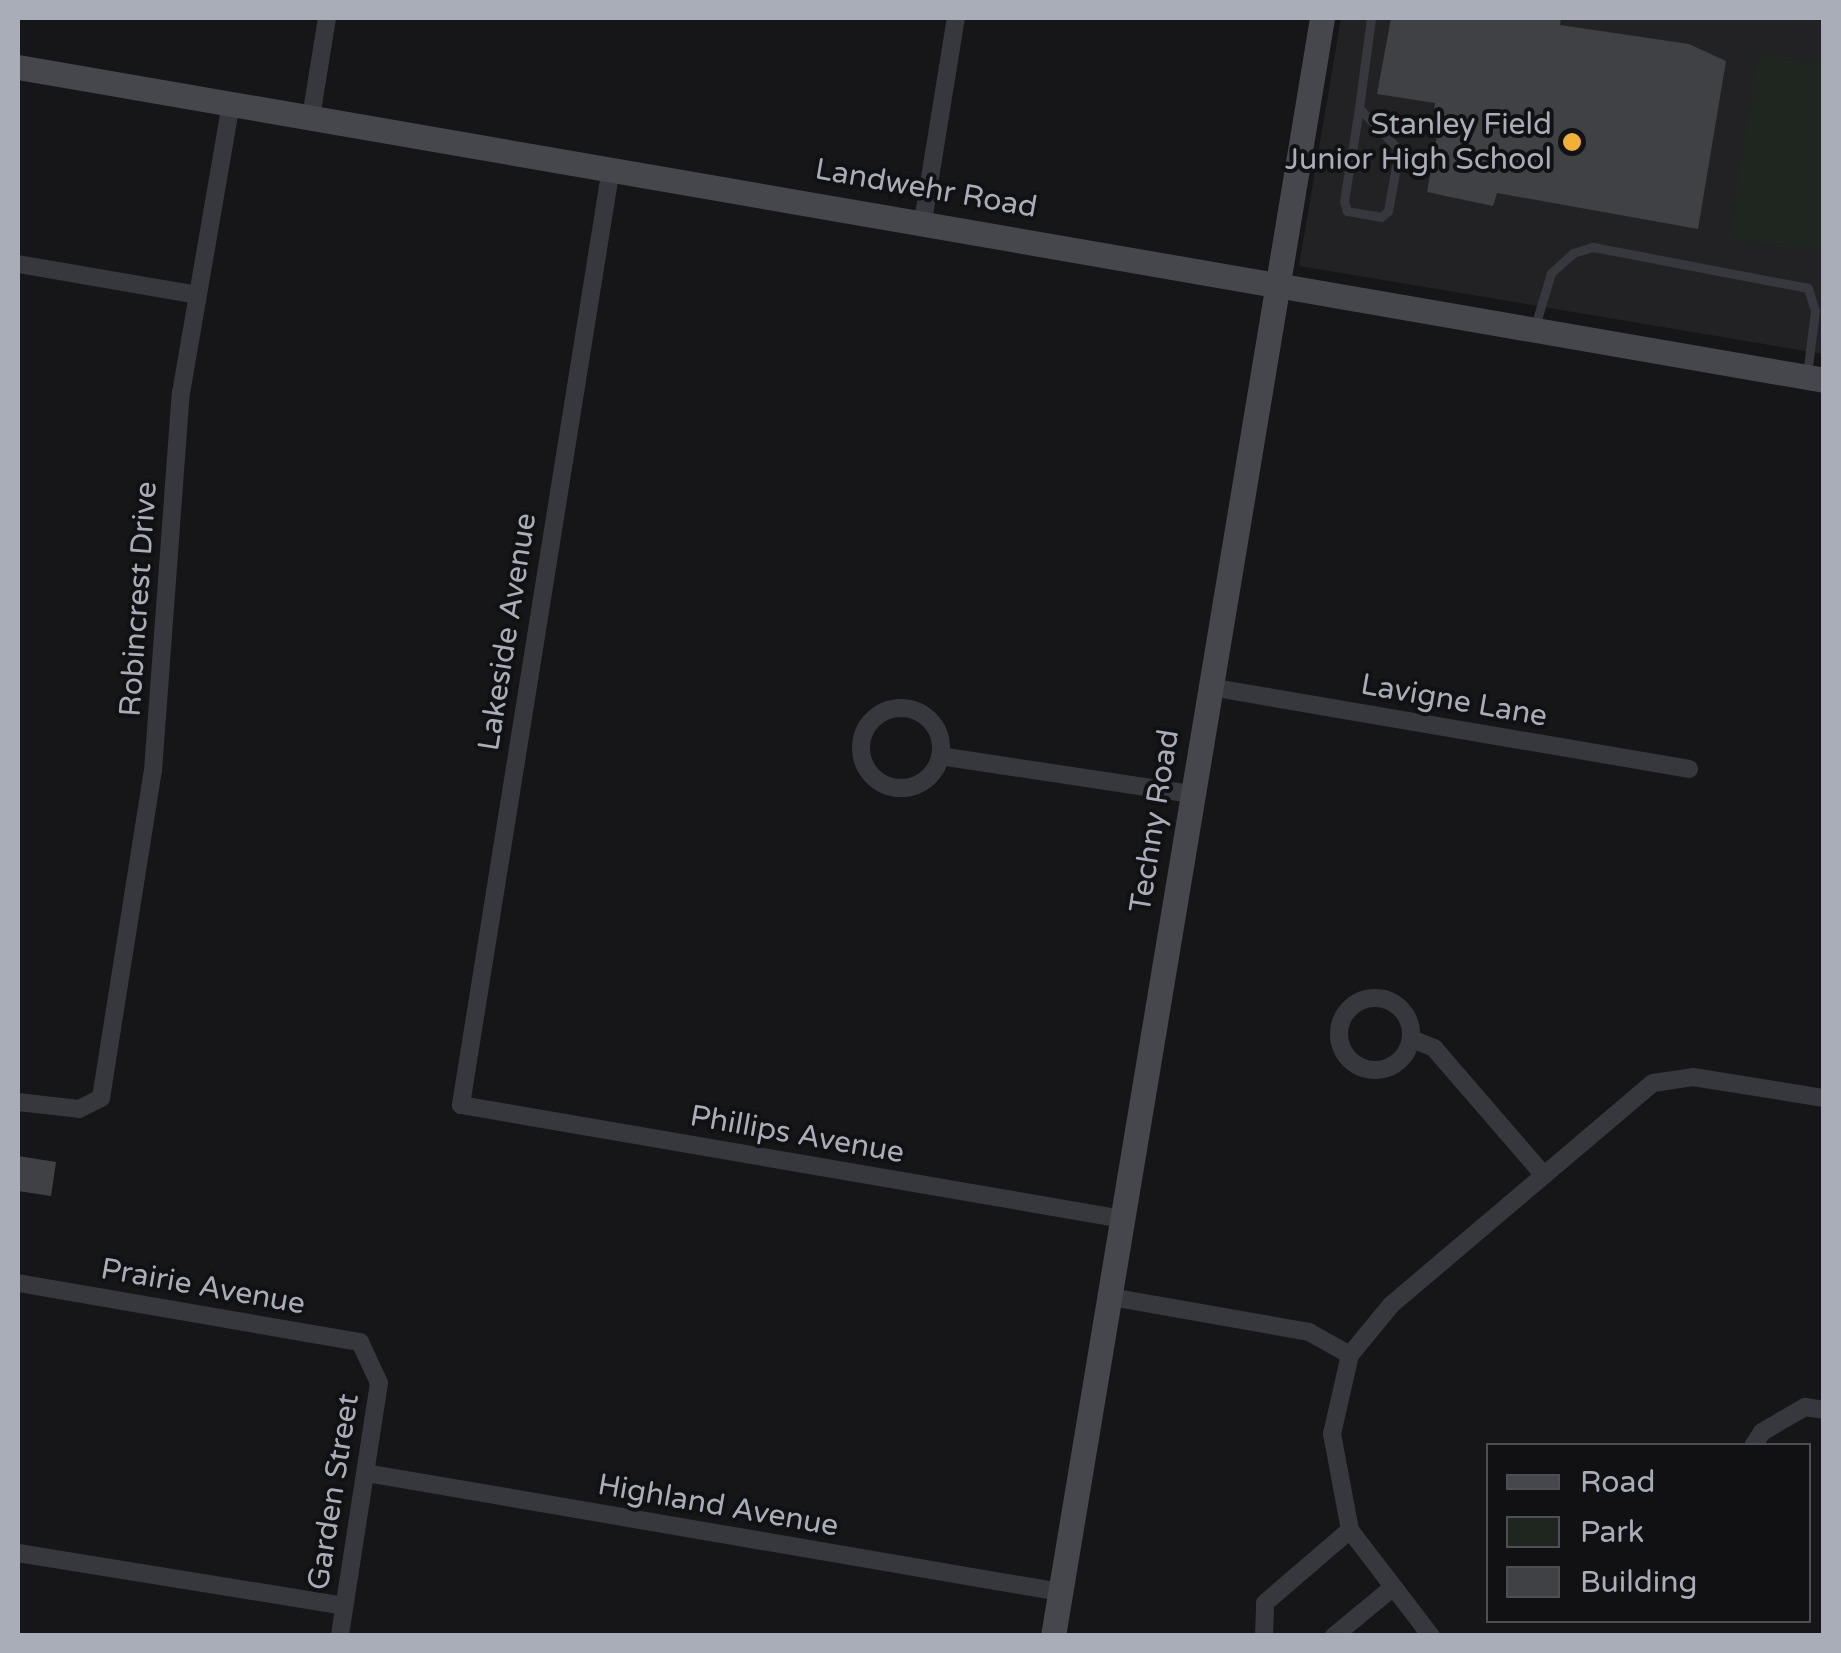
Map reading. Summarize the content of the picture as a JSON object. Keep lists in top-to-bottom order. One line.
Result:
{"streets":{"main road":["Landwehr Road","Techny Road"],"street":["Robincrest Drive","Lakeside Avenue","Lavigne Lane","Phillips Avenue","Prairie Avenue","Garden Street","Highland Avenue"]},"crossings":[["Landwehr Road","Robincrest Drive"],["Landwehr Road","Lakeside Avenue"],["Landwehr Road","Techny Road"],["Lakeside Avenue","Phillips Avenue"],["Lavigne Lane","Techny Road"],["Techny Road","Phillips Avenue"],["Techny Road","Highland Avenue"],["Prairie Avenue","Garden Street"],["Garden Street","Highland Avenue"]],"places":["Stanley Field Junior High School"],"legend":["Road","Park","Building"]}
